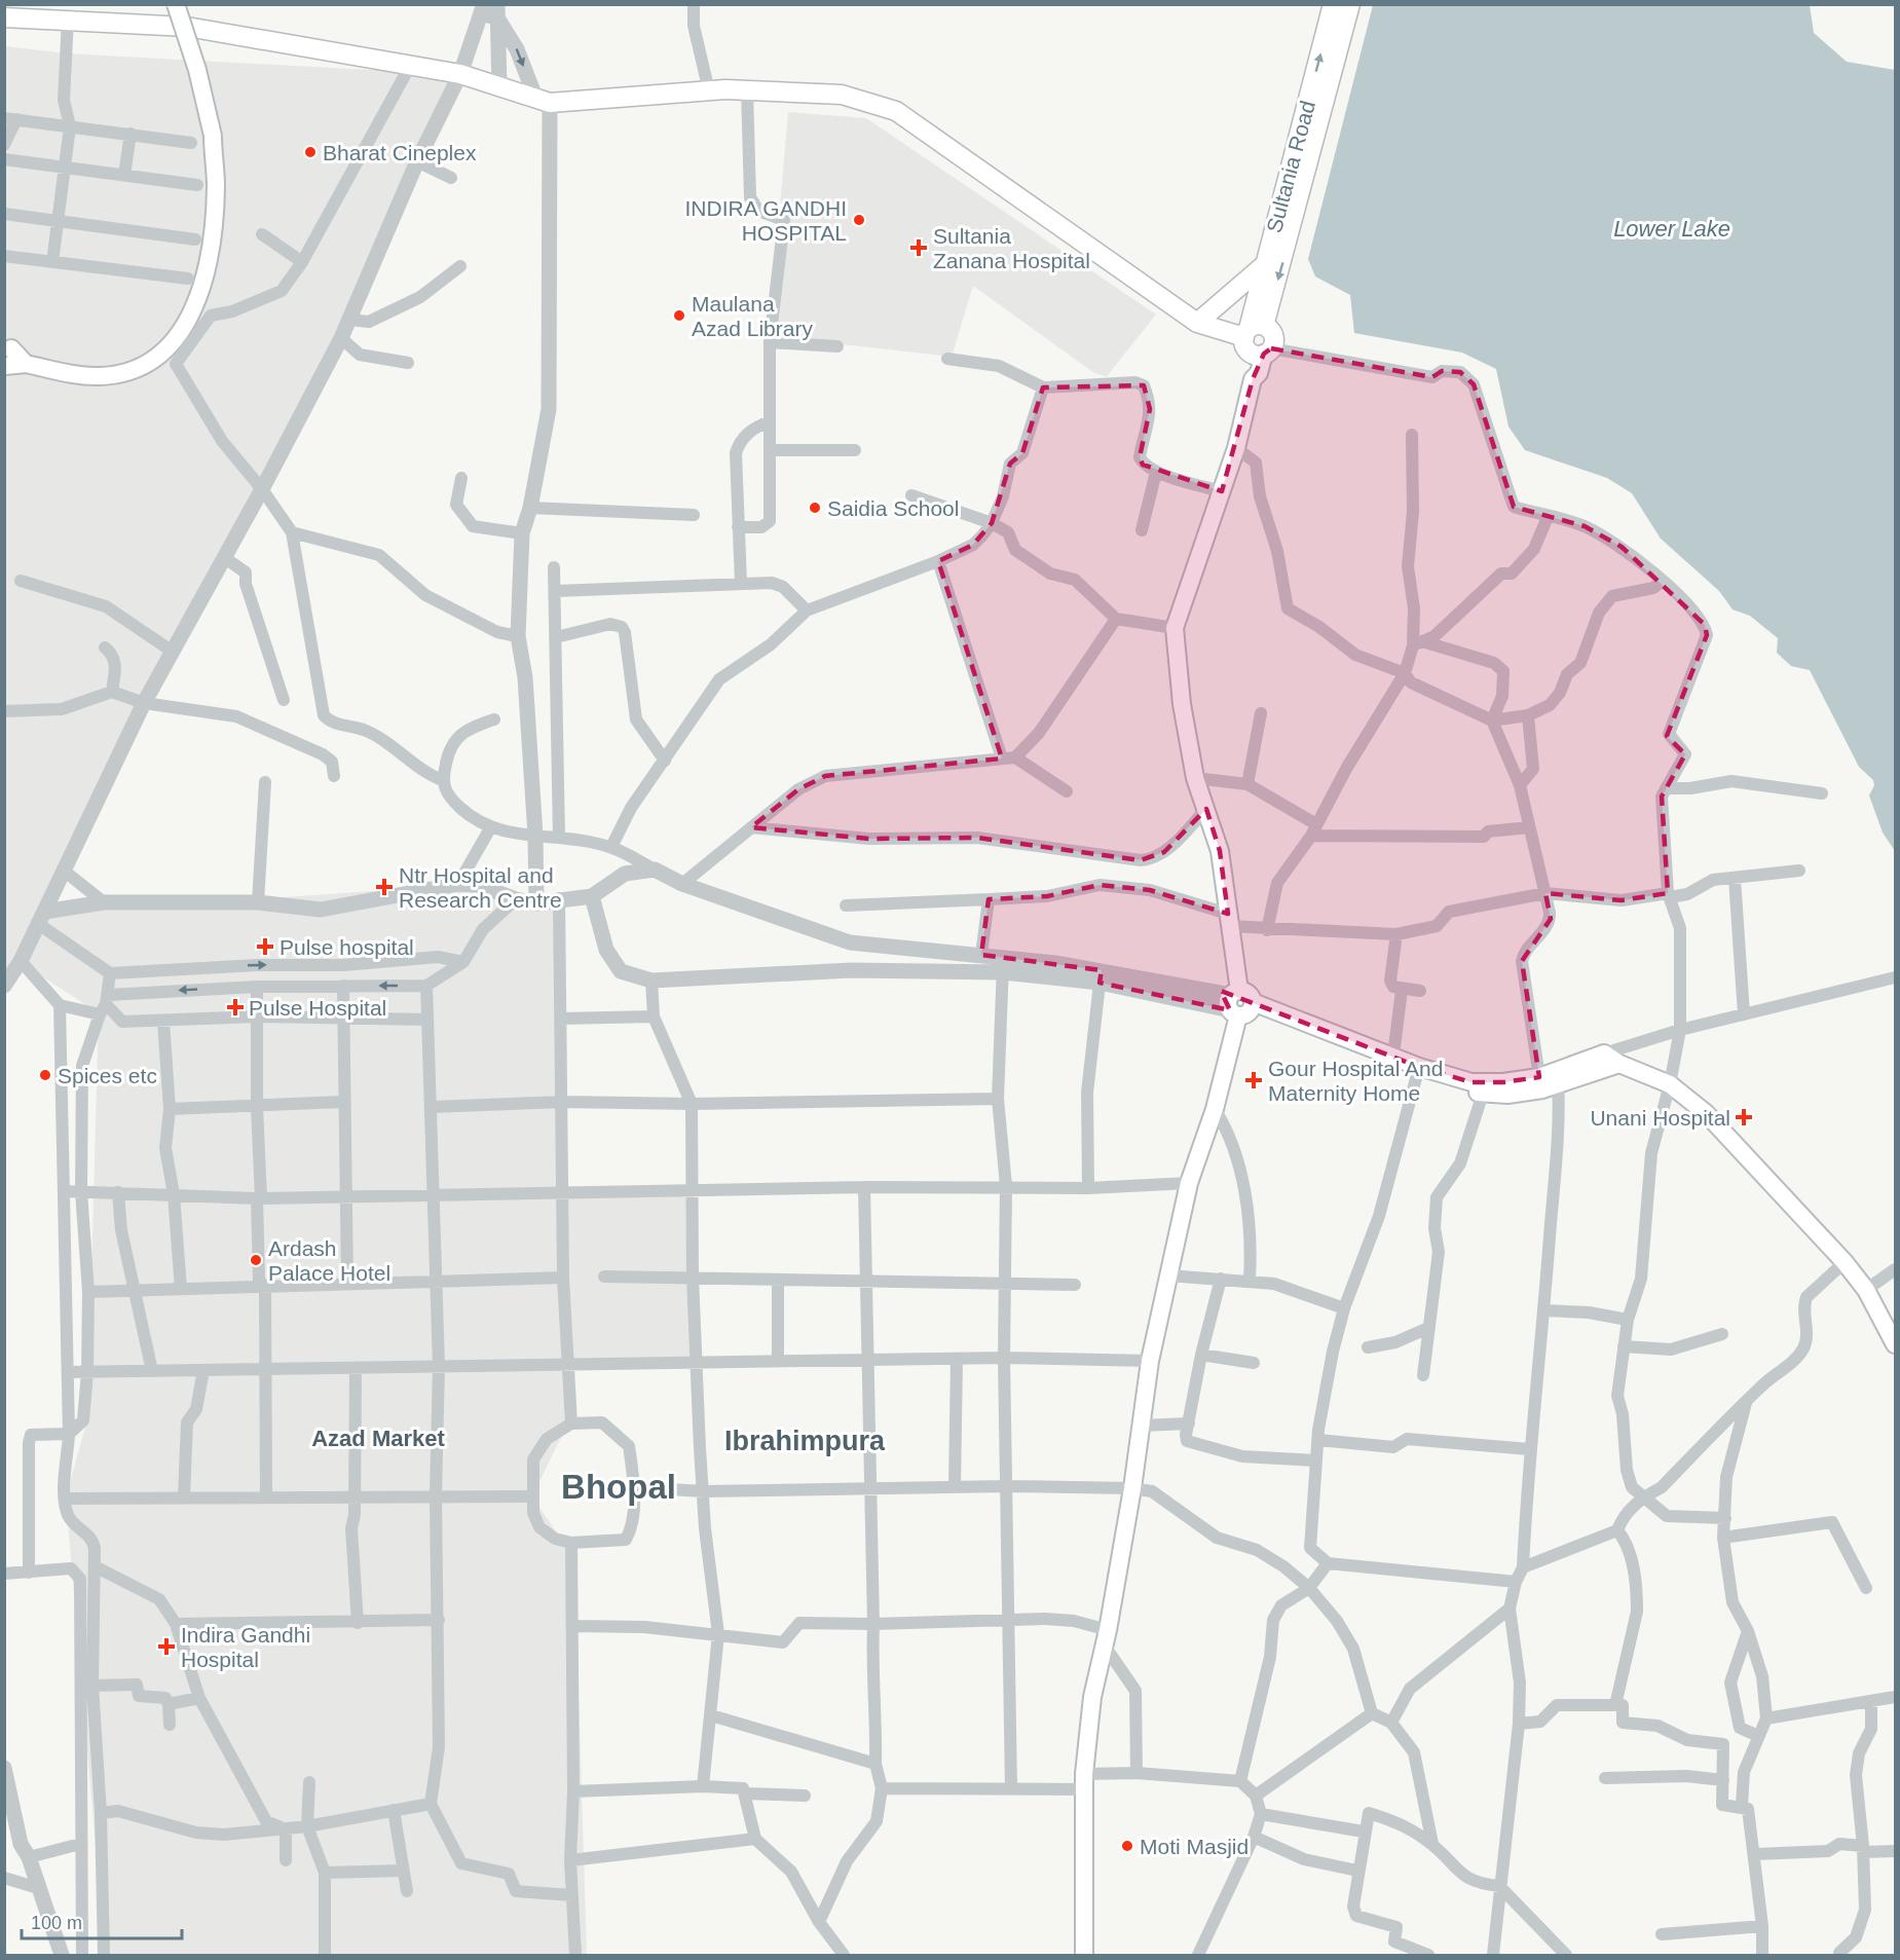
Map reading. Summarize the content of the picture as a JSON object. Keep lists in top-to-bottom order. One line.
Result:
{"streets":{"main road":["Sultania Road"]},"districts":["Azad Market","Ibrahimpura","Bhopal"],"water":["Lower Lake"],"places":{"other":["Bharat Cineplex","INDIRA GANDHI HOSPITAL","Maulana Azad Library","Saidia School","Spices etc","Ardash Palace Hotel","Moti Masjid"],"health":["Sultania Zanana Hospital","Ntr Hospital and Research Centre","Pulse hospital","Pulse Hospital","Gour Hospital And Maternity Home","Unani Hospital","Indira Gandhi Hospital"]},"scale_bar":"100 m"}
